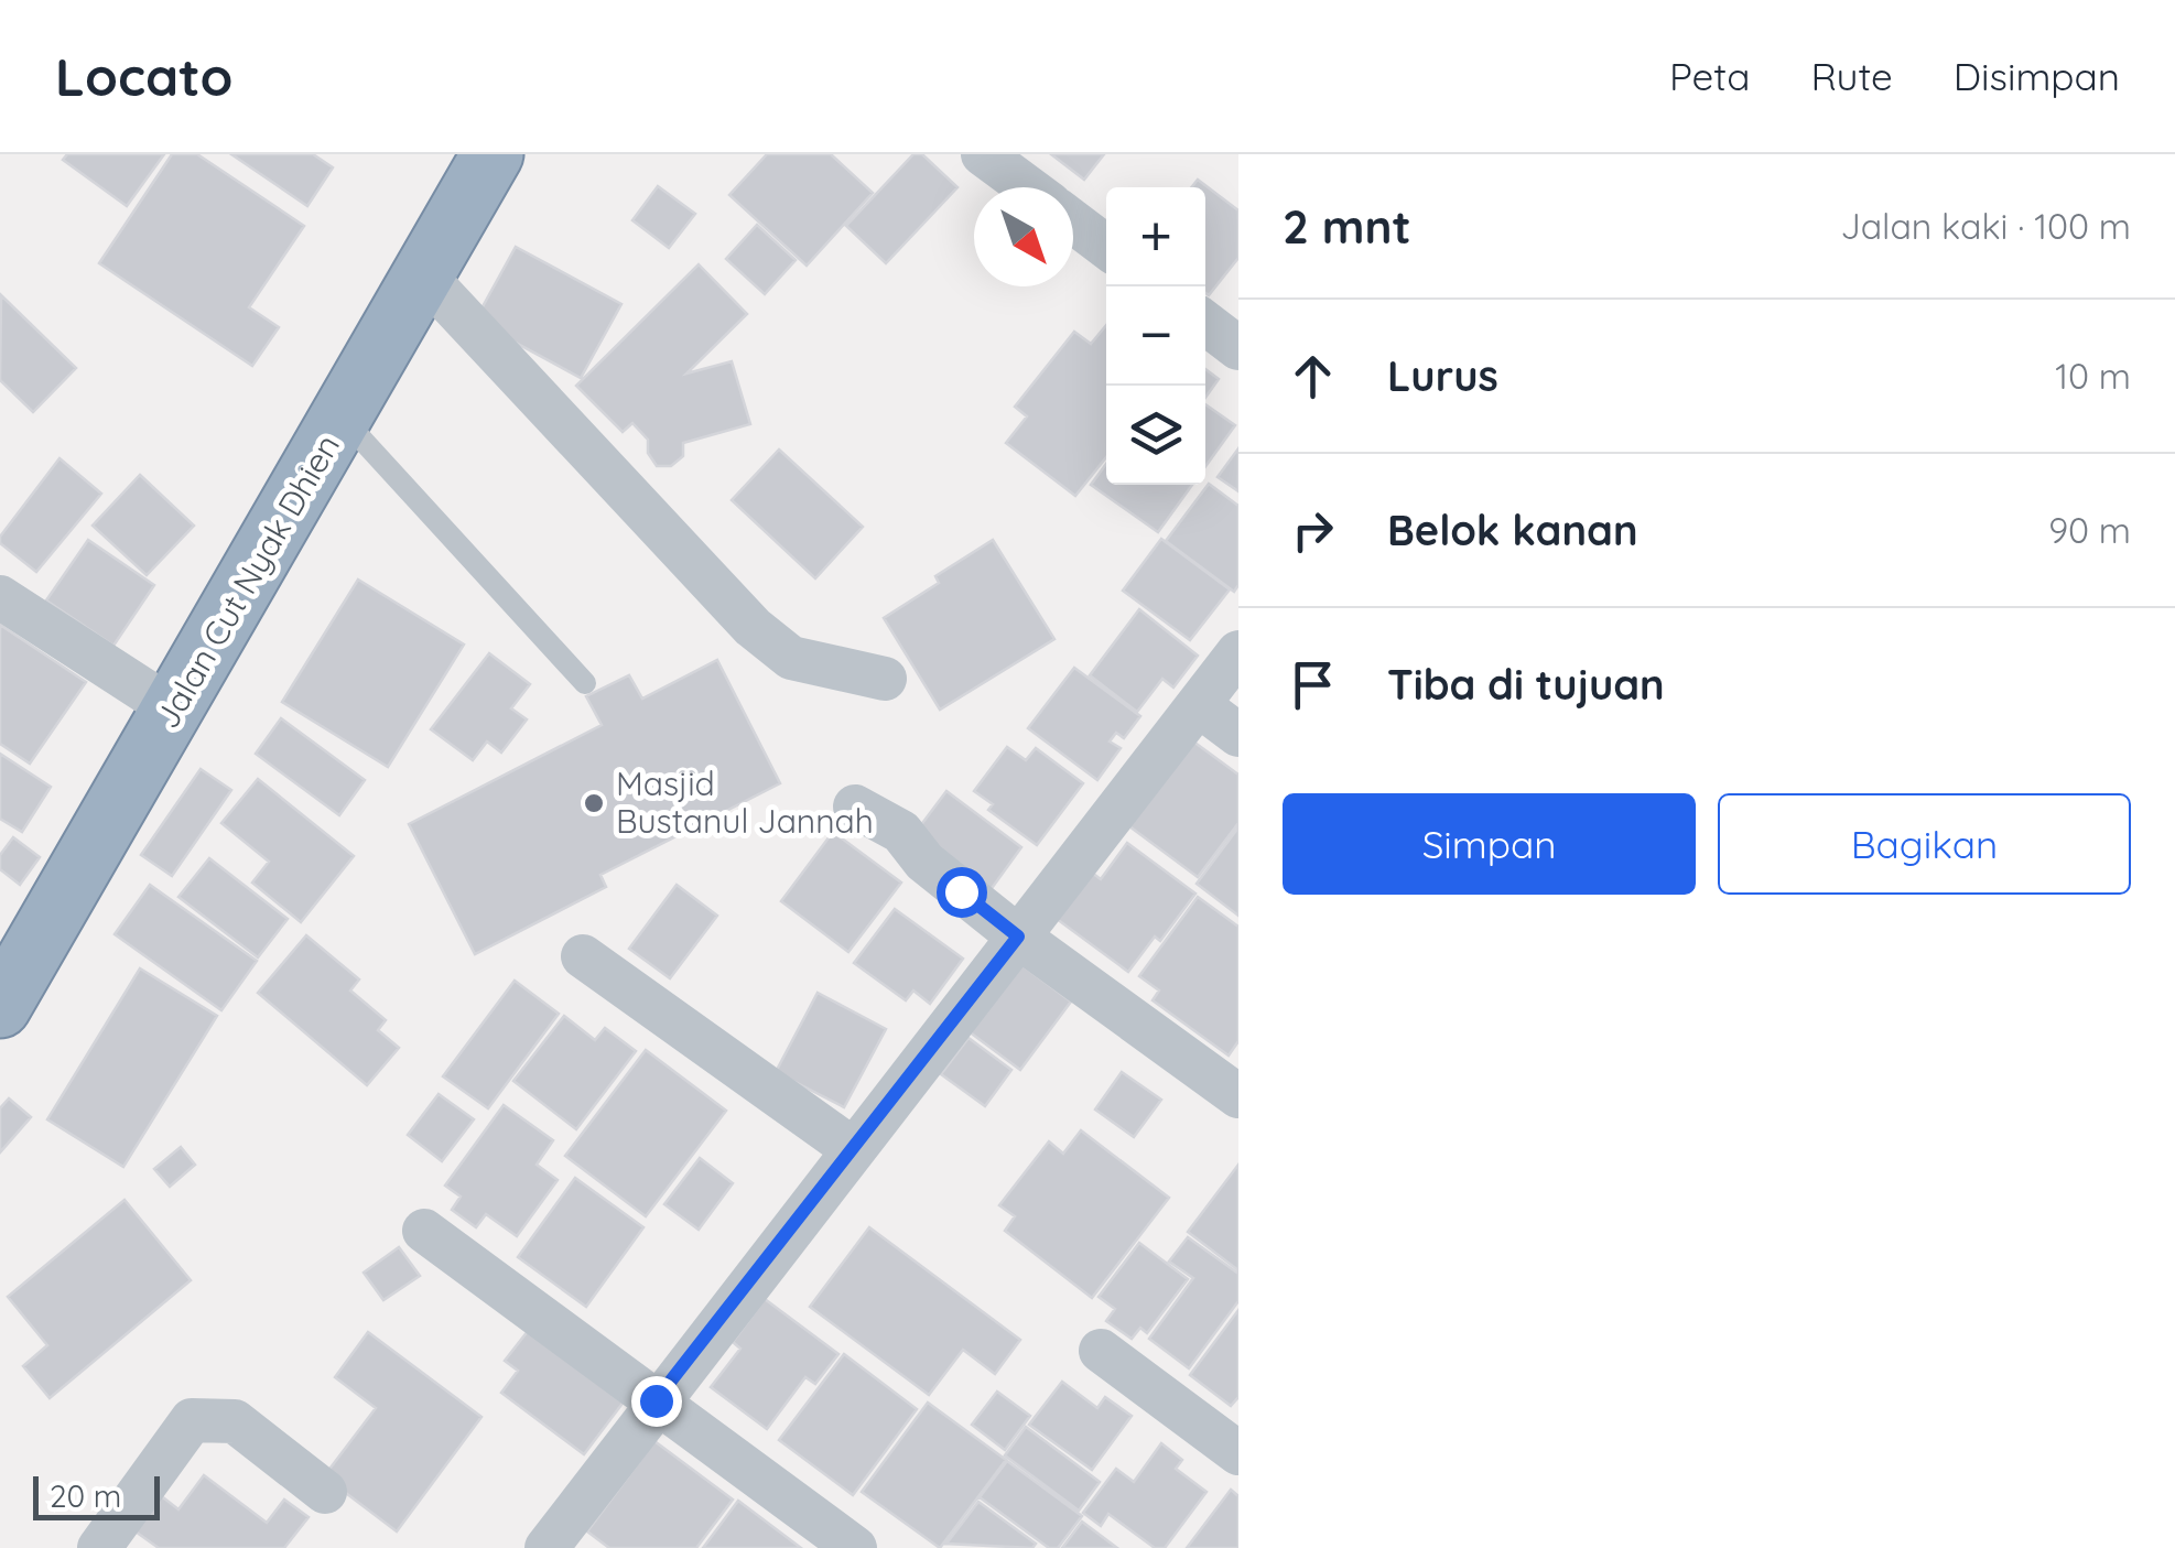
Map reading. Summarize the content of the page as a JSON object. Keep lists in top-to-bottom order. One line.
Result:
{"streets":{"highway":["Jalan Cut Nyak Dhien"]},"places":["Masjid Bustanul Jannah"],"scale_bar":"20 m","north":"bottom right","page":{"header":"Locato","nav":["Peta","Rute","Disimpan"],"heading":["2 mnt","Jalan kaki · 100 m"],"map_buttons":["+","−"],"list":[["Lurus","10 m"],["Belok kanan","90 m"],"Tiba di tujuan"],"buttons":["Simpan","Bagikan"],"scale":"20 m"}}
